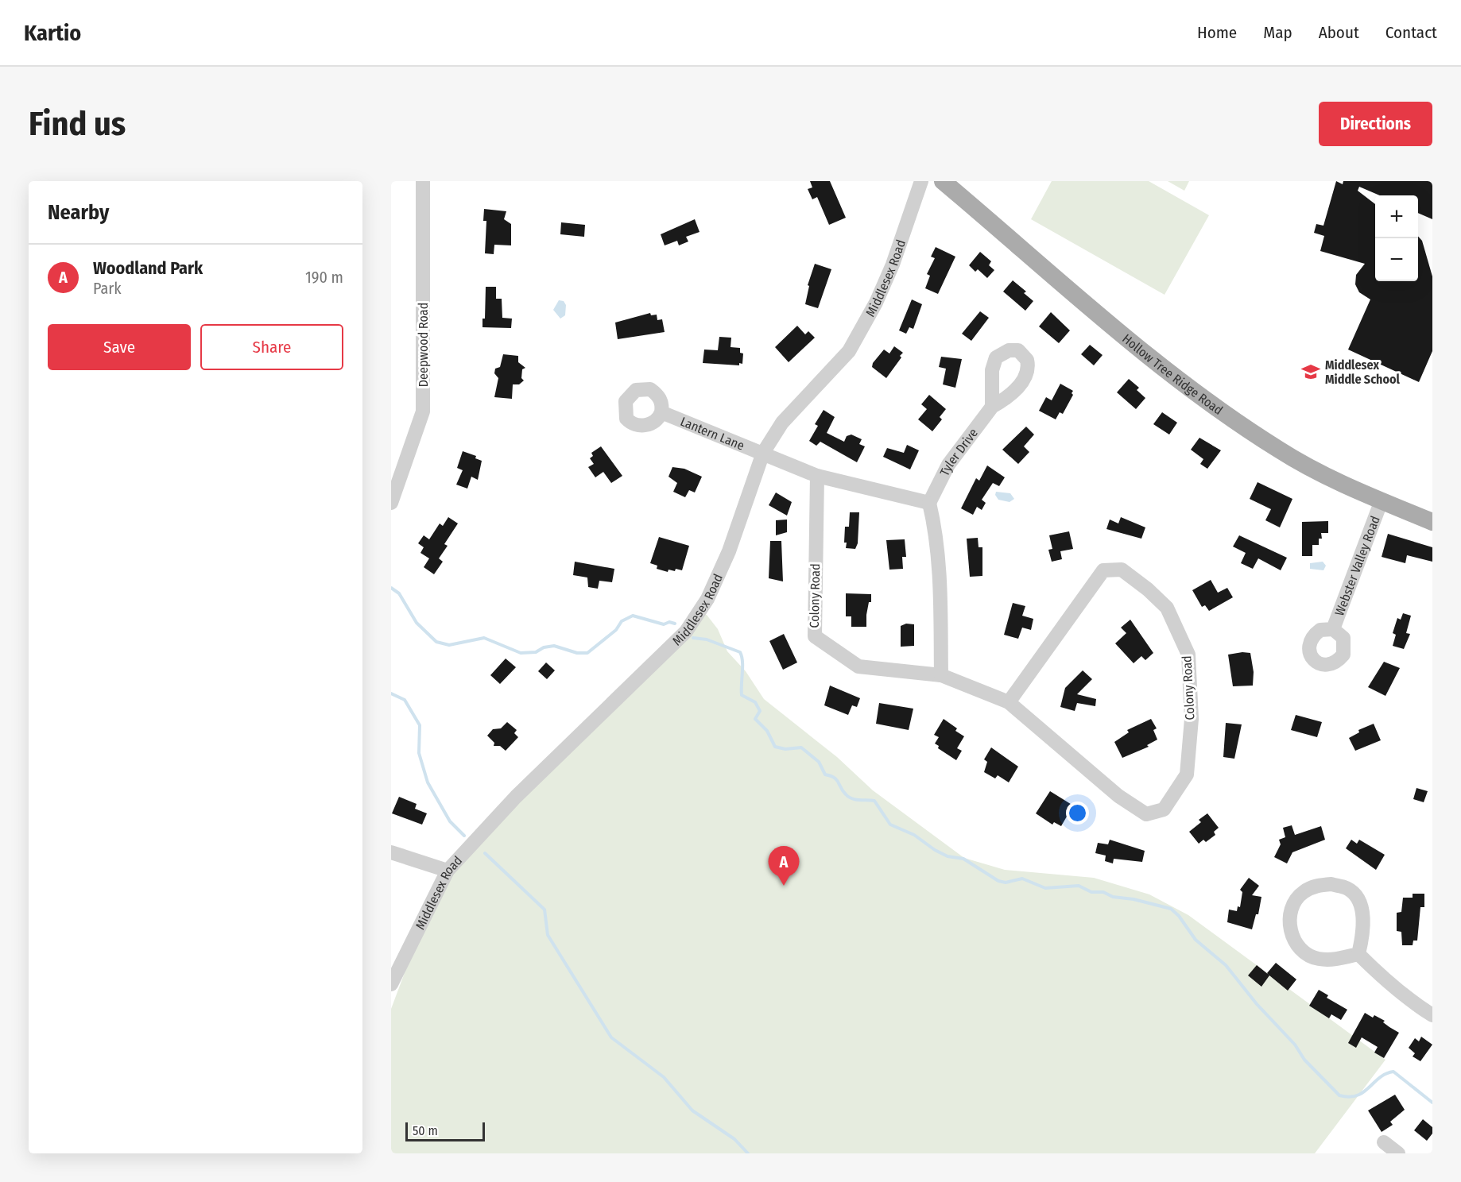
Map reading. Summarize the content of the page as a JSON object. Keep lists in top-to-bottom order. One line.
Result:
{"streets":{"main road":["Hollow Tree Ridge Road"],"street":["Middlesex Road","Deepwood Road","Lantern Lane","Tyler Drive","Webster Valley Road","Colony Road"]},"crossings":[["Middlesex Road","Lantern Lane"],["Hollow Tree Ridge Road","Webster Valley Road"]],"places":{"school or university":["Middlesex Middle School"]},"scale_bar":"50 m","page":{"header":"Kartio","nav":["Home","Map","About","Contact"],"buttons":["Directions",["Save","Share"]],"title":"Find us","heading":"Nearby","map_buttons":["+","−"],"list":[{"mark":"A","name":"Woodland Park","note":"Park","value":"190 m"}],"pins":"A","scale":"50 m"}}
